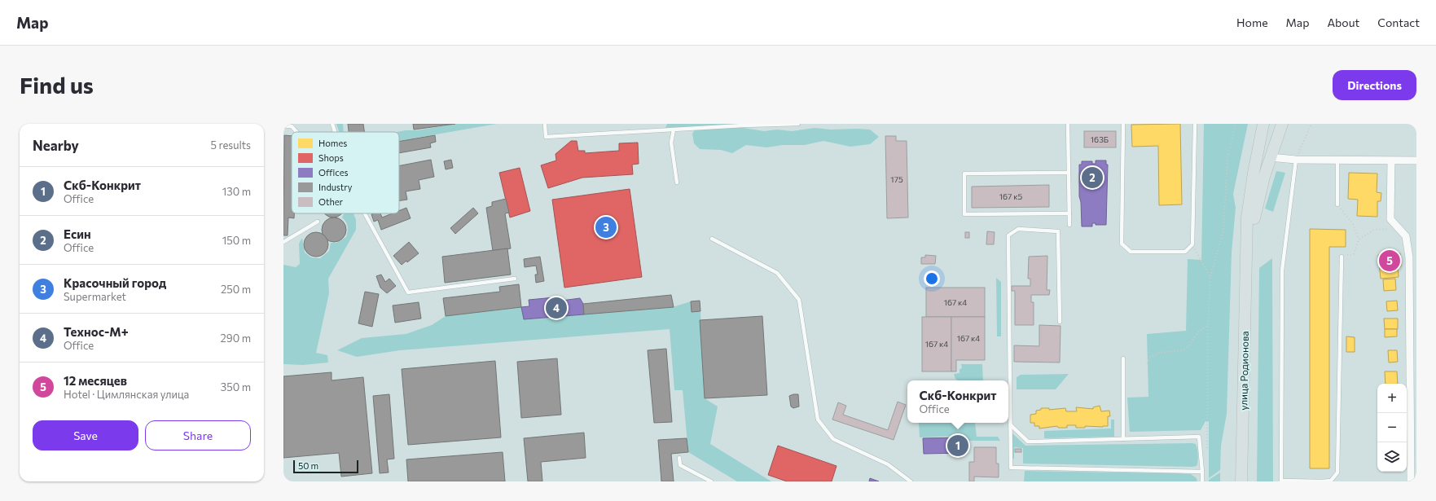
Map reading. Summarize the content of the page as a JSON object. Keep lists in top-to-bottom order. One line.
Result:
{"streets":{"main road":["улица Родионова"]},"house_numbers":["163Б","175","167 к5","167 к4","167 к4","167 к4"],"legend":["Homes","Shops","Offices","Industry","Other"],"scale_bar":"50 m","page":{"header":"Map","nav":["Home","Map","About","Contact"],"buttons":["Directions",["Save","Share"]],"title":"Find us","heading":["Nearby","5 results"],"pins":["2","3","5","4","1"],"list":[{"mark":"1","name":"Скб-Конкрит","note":"Office","value":"130 m"},{"mark":"2","name":"Есин","note":"Office","value":"150 m"},{"mark":"3","name":"Красочный город","note":"Supermarket","value":"250 m"},{"mark":"4","name":"Технос-М+","note":"Office","value":"290 m"},{"mark":"5","name":"12 месяцев","note":"Hotel · Цимлянская улица","value":"350 m"}],"popup":["Скб-Конкрит","Office"],"map_buttons":["+","−"],"scale":"50 m"}}
